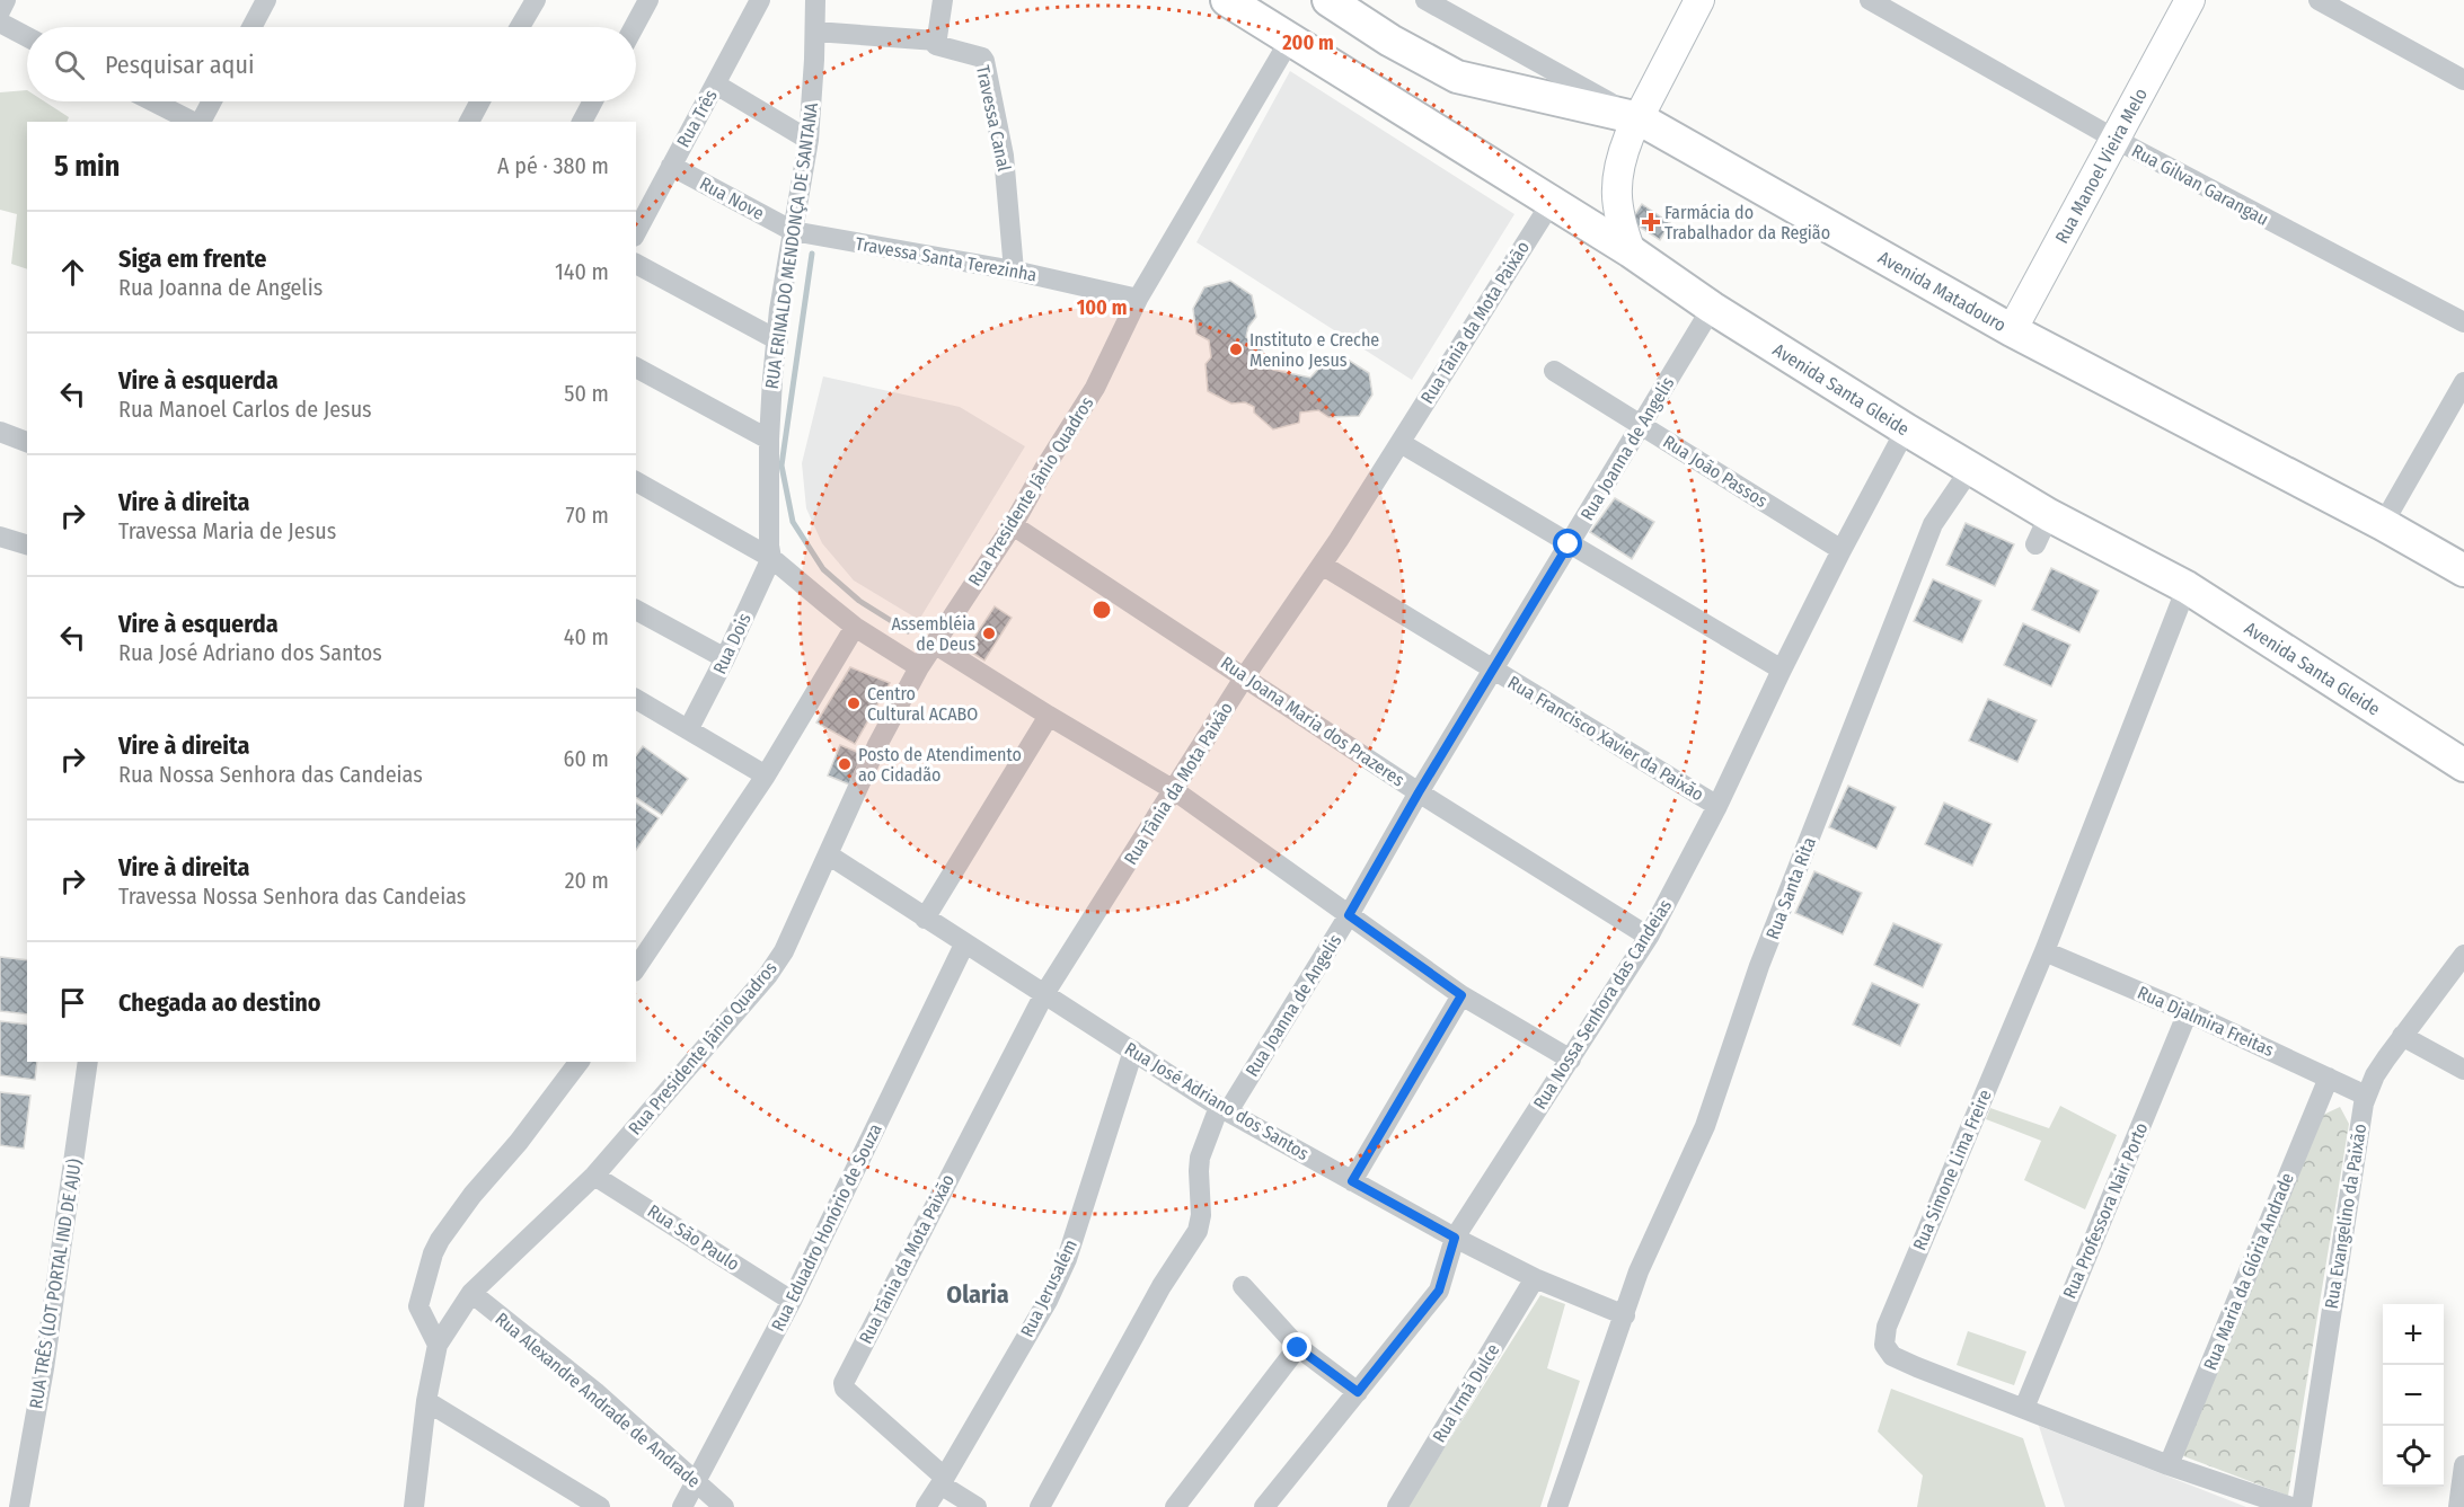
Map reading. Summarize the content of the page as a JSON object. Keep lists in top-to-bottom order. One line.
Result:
{"streets":{"main road":["Avenida Matadouro","Avenida Santa Gleide"],"street":["Rua Três","Travessa Canal","Rua Manoel Vieira Melo","Rua Gilvan Garangau","Rua Nove","RUA ERINALDO MENDONÇA DE SANTANA","Travessa Santa Terezinha","Rua Tânia da Mota Paixão","Rua Joanna de Angelis","Rua João Passos","Rua Presidente Jânio Quadros","Rua Dois","Rua Joana Maria dos Prazeres","Rua Francisco Xavier da Paixão","Rua Santa Rita","Rua Nossa Senhora das Candeias","Rua Djalmira Freitas","Rua José Adriano dos Santos","Rua Simone Lima Freire","Rua Professora Nair Porto","Rua Evangelino da Paixão","Rua Eduadro Honório de Souza","Rua São Paulo","Rua Maria da Glória Andrade","RUA TRÊS (LOT PORTAL IND DE AJU)","Rua Jerusalém","Rua Irmã Dulce","Rua Alexandre Andrade de Andrade"]},"crossings":[["Rua Três","Rua Nove"],["Travessa Canal","Travessa Santa Terezinha"],["Rua Manoel Vieira Melo","Rua Gilvan Garangau"],["Rua Manoel Vieira Melo","Avenida Matadouro"],["Rua Nove","RUA ERINALDO MENDONÇA DE SANTANA"],["Rua Nove","Travessa Santa Terezinha"],["RUA ERINALDO MENDONÇA DE SANTANA","Travessa Santa Terezinha"],["RUA ERINALDO MENDONÇA DE SANTANA","Rua Dois"],["Travessa Santa Terezinha","Rua Presidente Jânio Quadros"],["Rua Tânia da Mota Paixão","Avenida Santa Gleide"],["Rua Tânia da Mota Paixão","Rua Joana Maria dos Prazeres"],["Rua Tânia da Mota Paixão","Rua Francisco Xavier da Paixão"],["Rua Tânia da Mota Paixão","Rua José Adriano dos Santos"],["Rua Tânia da Mota Paixão","Rua Jerusalém"],["Avenida Santa Gleide","Rua Joanna de Angelis"],["Avenida Santa Gleide","Rua Presidente Jânio Quadros"],["Avenida Santa Gleide","Rua Santa Rita"],["Avenida Santa Gleide","Rua Nossa Senhora das Candeias"],["Avenida Santa Gleide","Rua Simone Lima Freire"],["Rua Joanna de Angelis","Rua João Passos"],["Rua Joanna de Angelis","Rua Joana Maria dos Prazeres"],["Rua Joanna de Angelis","Rua Francisco Xavier da Paixão"],["Rua Joanna de Angelis","Rua José Adriano dos Santos"],["Rua João Passos","Rua Nossa Senhora das Candeias"],["Rua Presidente Jânio Quadros","Rua Joana Maria dos Prazeres"],["Rua Presidente Jânio Quadros","Rua José Adriano dos Santos"],["Rua Presidente Jânio Quadros","Rua São Paulo"],["Rua Presidente Jânio Quadros","Rua Alexandre Andrade de Andrade"],["Rua Joana Maria dos Prazeres","Rua Nossa Senhora das Candeias"],["Rua Francisco Xavier da Paixão","Rua Nossa Senhora das Candeias"],["Rua Santa Rita","Rua José Adriano dos Santos"],["Rua Nossa Senhora das Candeias","Rua José Adriano dos Santos"],["Rua Djalmira Freitas","Rua Simone Lima Freire"],["Rua Djalmira Freitas","Rua Professora Nair Porto"],["Rua Djalmira Freitas","Rua Evangelino da Paixão"],["Rua Djalmira Freitas","Rua Maria da Glória Andrade"],["Rua José Adriano dos Santos","Rua Eduadro Honório de Souza"],["Rua José Adriano dos Santos","Rua Jerusalém"],["Rua José Adriano dos Santos","Rua Irmã Dulce"],["Rua Simone Lima Freire","Rua Professora Nair Porto"],["Rua Simone Lima Freire","Rua Maria da Glória Andrade"],["Rua Eduadro Honório de Souza","Rua São Paulo"],["Rua Eduadro Honório de Souza","Rua Alexandre Andrade de Andrade"]],"districts":["Olaria"],"places":{"health":["Farmácia do Trabalhador da Região"],"other":["Instituto e Creche Menino Jesus","Assembléia de Deus","Centro Cultural ACABO","Posto de Atendimento ao Cidadão"]},"page":{"search":"Pesquisar aqui","heading":["5 min","A pé · 380 m"],"list":[["Siga em frente","Rua Joanna de Angelis","140 m"],["Vire à esquerda","Rua Manoel Carlos de Jesus","50 m"],["Vire à direita","Travessa Maria de Jesus","70 m"],["Vire à esquerda","Rua José Adriano dos Santos","40 m"],["Vire à direita","Rua Nossa Senhora das Candeias","60 m"],["Vire à direita","Travessa Nossa Senhora das Candeias","20 m"],"Chegada ao destino"],"map_buttons":["+","−"]},"rings":["200 m","100 m"]}
